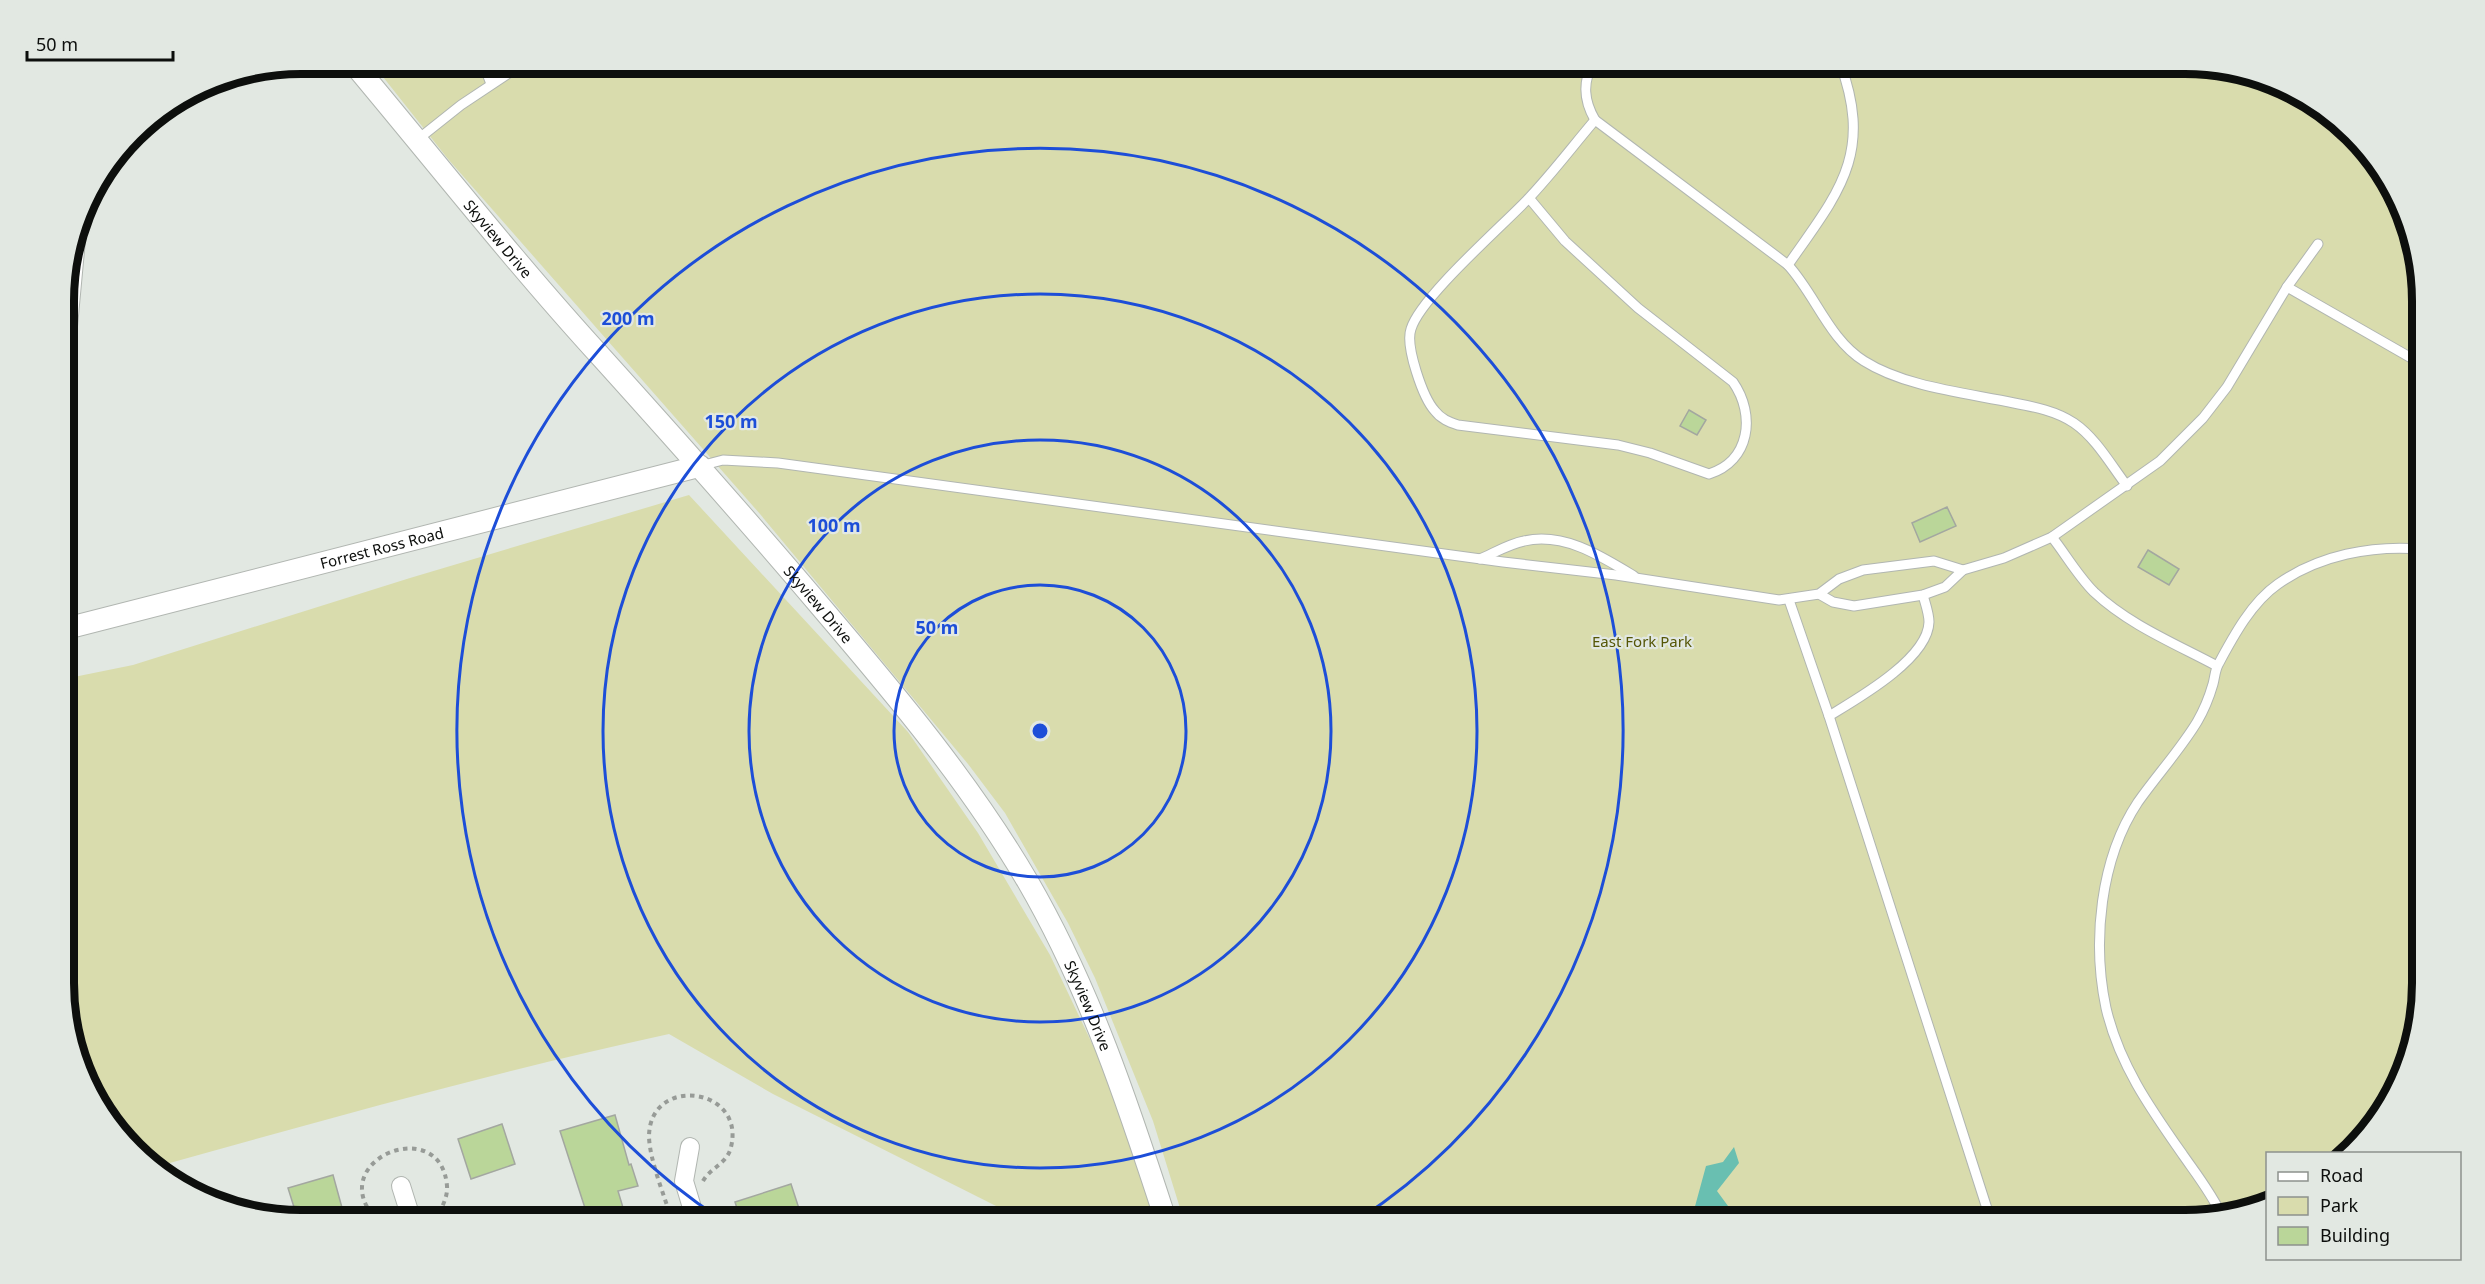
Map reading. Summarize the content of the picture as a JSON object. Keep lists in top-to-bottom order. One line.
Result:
{"streets":{"street":["Skyview Drive","Forrest Ross Road"]},"crossings":[["Skyview Drive","Forrest Ross Road"]],"parks":["East Fork Park"],"legend":["Road","Park","Building"],"scale_bar":"50 m","rings":["200 m","150 m","100 m","50 m"]}
